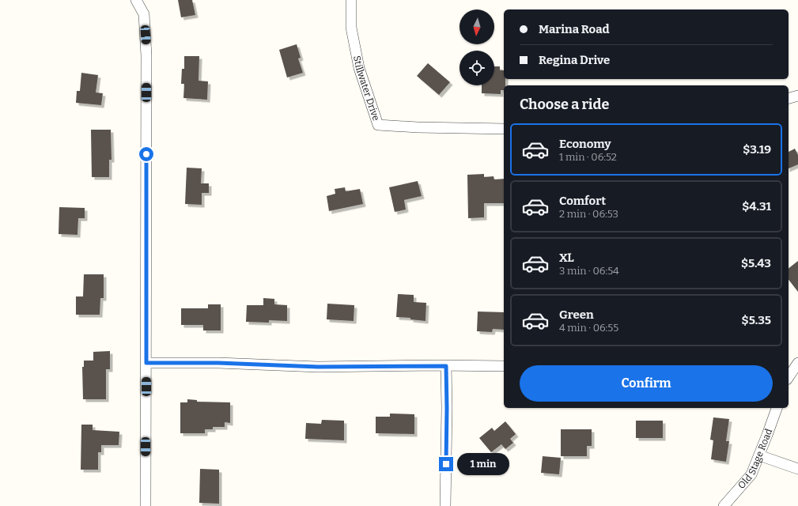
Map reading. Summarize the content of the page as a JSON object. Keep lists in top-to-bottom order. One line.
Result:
{"streets":{"street":["Stillwater Drive","Old Stage Road"]},"north":"bottom","page":{"banner":["Marina Road","Regina Drive"],"heading":"Choose a ride","list":[{"name":"Economy","note":"1 min · 06:52","value":"$3.19"},{"name":"Comfort","note":"2 min · 06:53","value":"$4.31"},{"name":"XL","note":"3 min · 06:54","value":"$5.43"},{"name":"Green","note":"4 min · 06:55","value":"$5.35"}],"buttons":"Confirm","bubble":"1 min"}}
